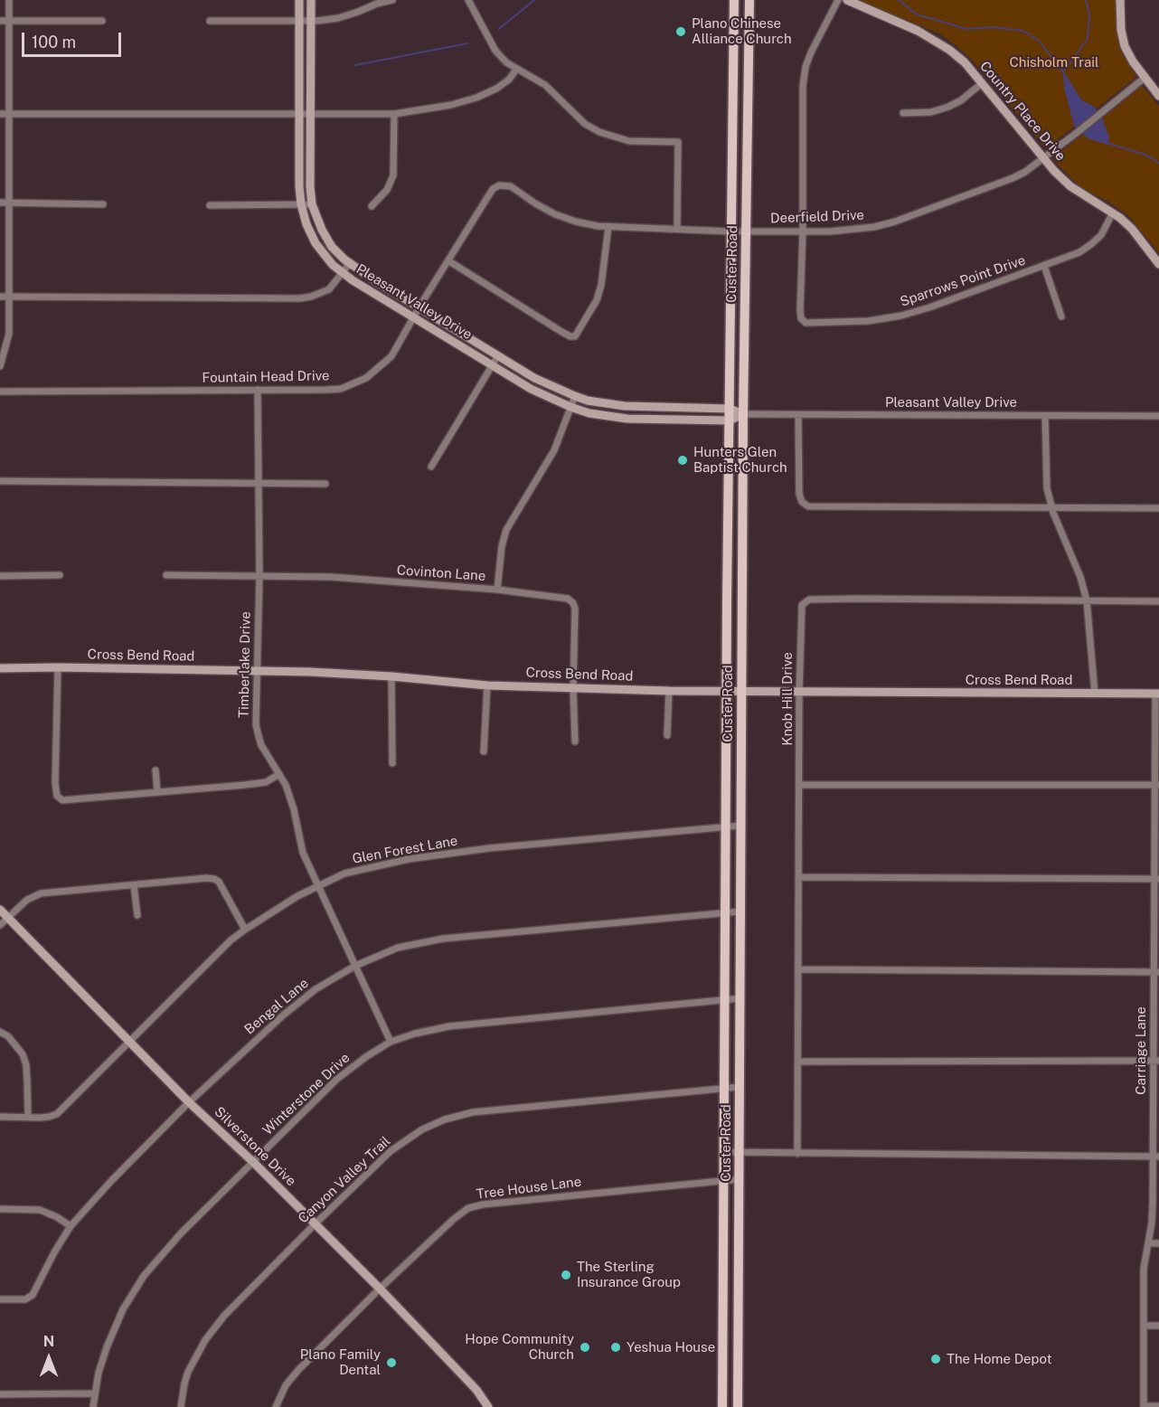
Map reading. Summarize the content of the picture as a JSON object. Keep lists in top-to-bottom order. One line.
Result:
{"streets":{"main road":["Custer Road"],"street":["Country Place Drive","Deerfield Drive","Sparrows Point Drive","Pleasant Valley Drive","Fountain Head Drive","Covinton Lane","Cross Bend Road","Timberlake Drive","Knob Hill Drive","Glen Forest Lane","Bengal Lane","Carriage Lane","Winterstone Drive","Silverstone Drive","Canyon Valley Trail","Tree House Lane"]},"crossings":[["Country Place Drive","Deerfield Drive"],["Country Place Drive","Sparrows Point Drive"],["Deerfield Drive","Custer Road"],["Deerfield Drive","Sparrows Point Drive"],["Deerfield Drive","Fountain Head Drive"],["Custer Road","Pleasant Valley Drive"],["Custer Road","Cross Bend Road"],["Custer Road","Glen Forest Lane"],["Custer Road","Bengal Lane"],["Custer Road","Winterstone Drive"],["Custer Road","Canyon Valley Trail"],["Custer Road","Tree House Lane"],["Pleasant Valley Drive","Fountain Head Drive"],["Fountain Head Drive","Timberlake Drive"],["Covinton Lane","Cross Bend Road"],["Covinton Lane","Timberlake Drive"],["Cross Bend Road","Timberlake Drive"],["Cross Bend Road","Knob Hill Drive"],["Cross Bend Road","Carriage Lane"],["Timberlake Drive","Glen Forest Lane"],["Timberlake Drive","Bengal Lane"],["Timberlake Drive","Winterstone Drive"],["Glen Forest Lane","Silverstone Drive"],["Bengal Lane","Silverstone Drive"],["Winterstone Drive","Silverstone Drive"],["Silverstone Drive","Canyon Valley Trail"],["Silverstone Drive","Tree House Lane"]],"parks":["Chisholm Trail"],"places":["Plano Chinese Alliance Church","Hunters Glen Baptist Church","The Sterling Insurance Group","Hope Community Church","Yeshua House","The Home Depot","Plano Family Dental"],"scale_bar":"100 m","north":"top"}
